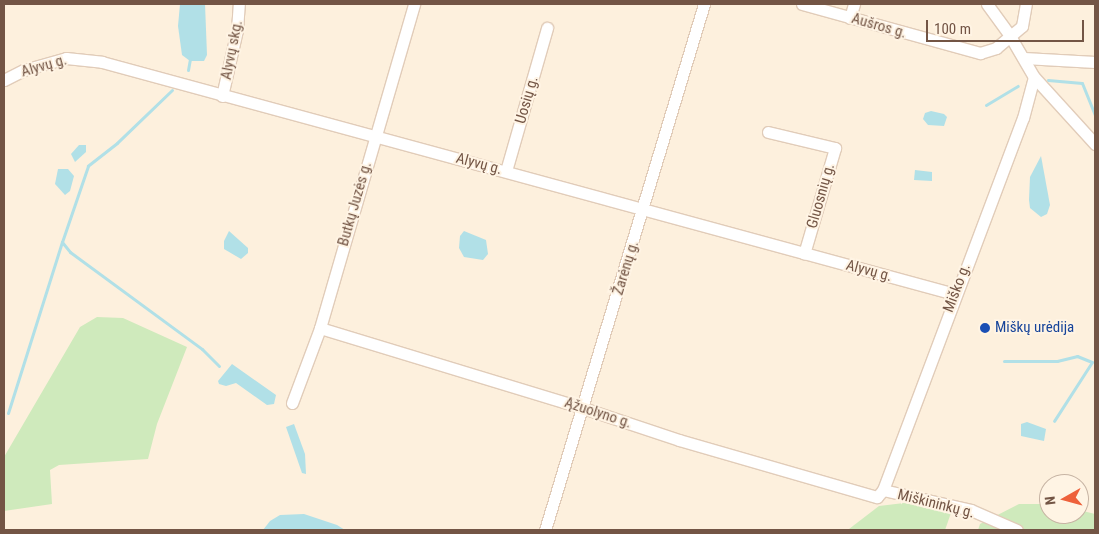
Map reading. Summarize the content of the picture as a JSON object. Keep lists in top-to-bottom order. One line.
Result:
{"streets":{"street":["Aušros g.","Alyvų skg.","Alyvų g.","Uosių g.","Gluosnių g.","Butkų Juzės g.","Žarėnų g.","Miško g.","Ąžuolyno g.","Miškininkų g."]},"crossings":[["Alyvų skg.","Alyvų g."],["Alyvų g.","Uosių g."],["Alyvų g.","Gluosnių g."],["Alyvų g.","Butkų Juzės g."],["Alyvų g.","Žarėnų g."],["Alyvų g.","Miško g."],["Butkų Juzės g.","Ąžuolyno g."],["Žarėnų g.","Ąžuolyno g."],["Miško g.","Ąžuolyno g."],["Miško g.","Miškininkų g."],["Ąžuolyno g.","Miškininkų g."]],"places":["Miškų urėdija"],"scale_bar":"100 m","north":"left"}
